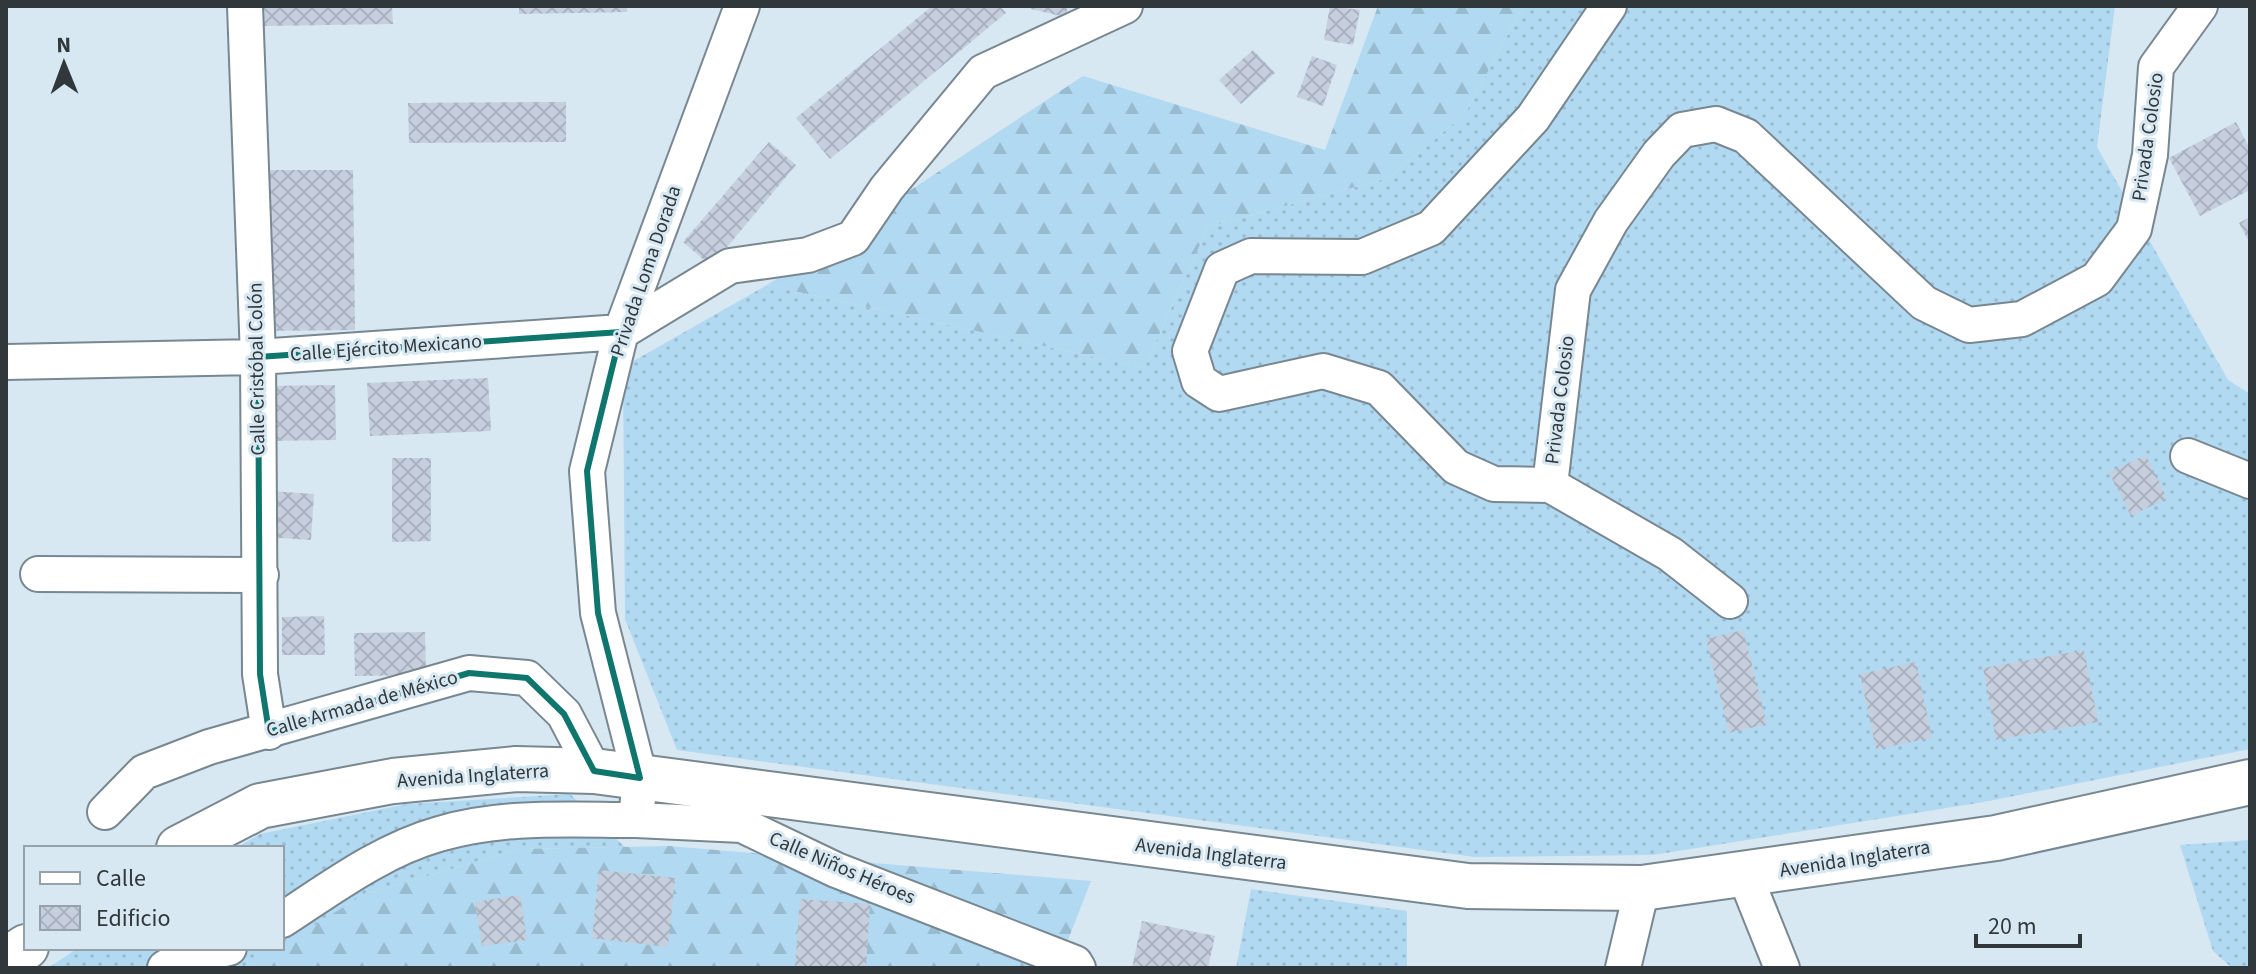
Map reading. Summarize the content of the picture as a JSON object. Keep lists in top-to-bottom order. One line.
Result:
{"streets":{"main road":["Avenida Inglaterra"],"street":["Privada Colosio","Privada Loma Dorada","Calle Ejército Mexicano","Calle Cristóbal Colón","Calle Armada de México","Calle Niños Héroes"]},"crossings":[["Privada Loma Dorada","Calle Ejército Mexicano"],["Privada Loma Dorada","Avenida Inglaterra"],["Privada Loma Dorada","Calle Niños Héroes"],["Calle Ejército Mexicano","Calle Cristóbal Colón"],["Calle Cristóbal Colón","Calle Armada de México"],["Calle Armada de México","Avenida Inglaterra"],["Avenida Inglaterra","Calle Niños Héroes"]],"legend":["Calle","Edificio"],"scale_bar":"20 m","north":"top"}
